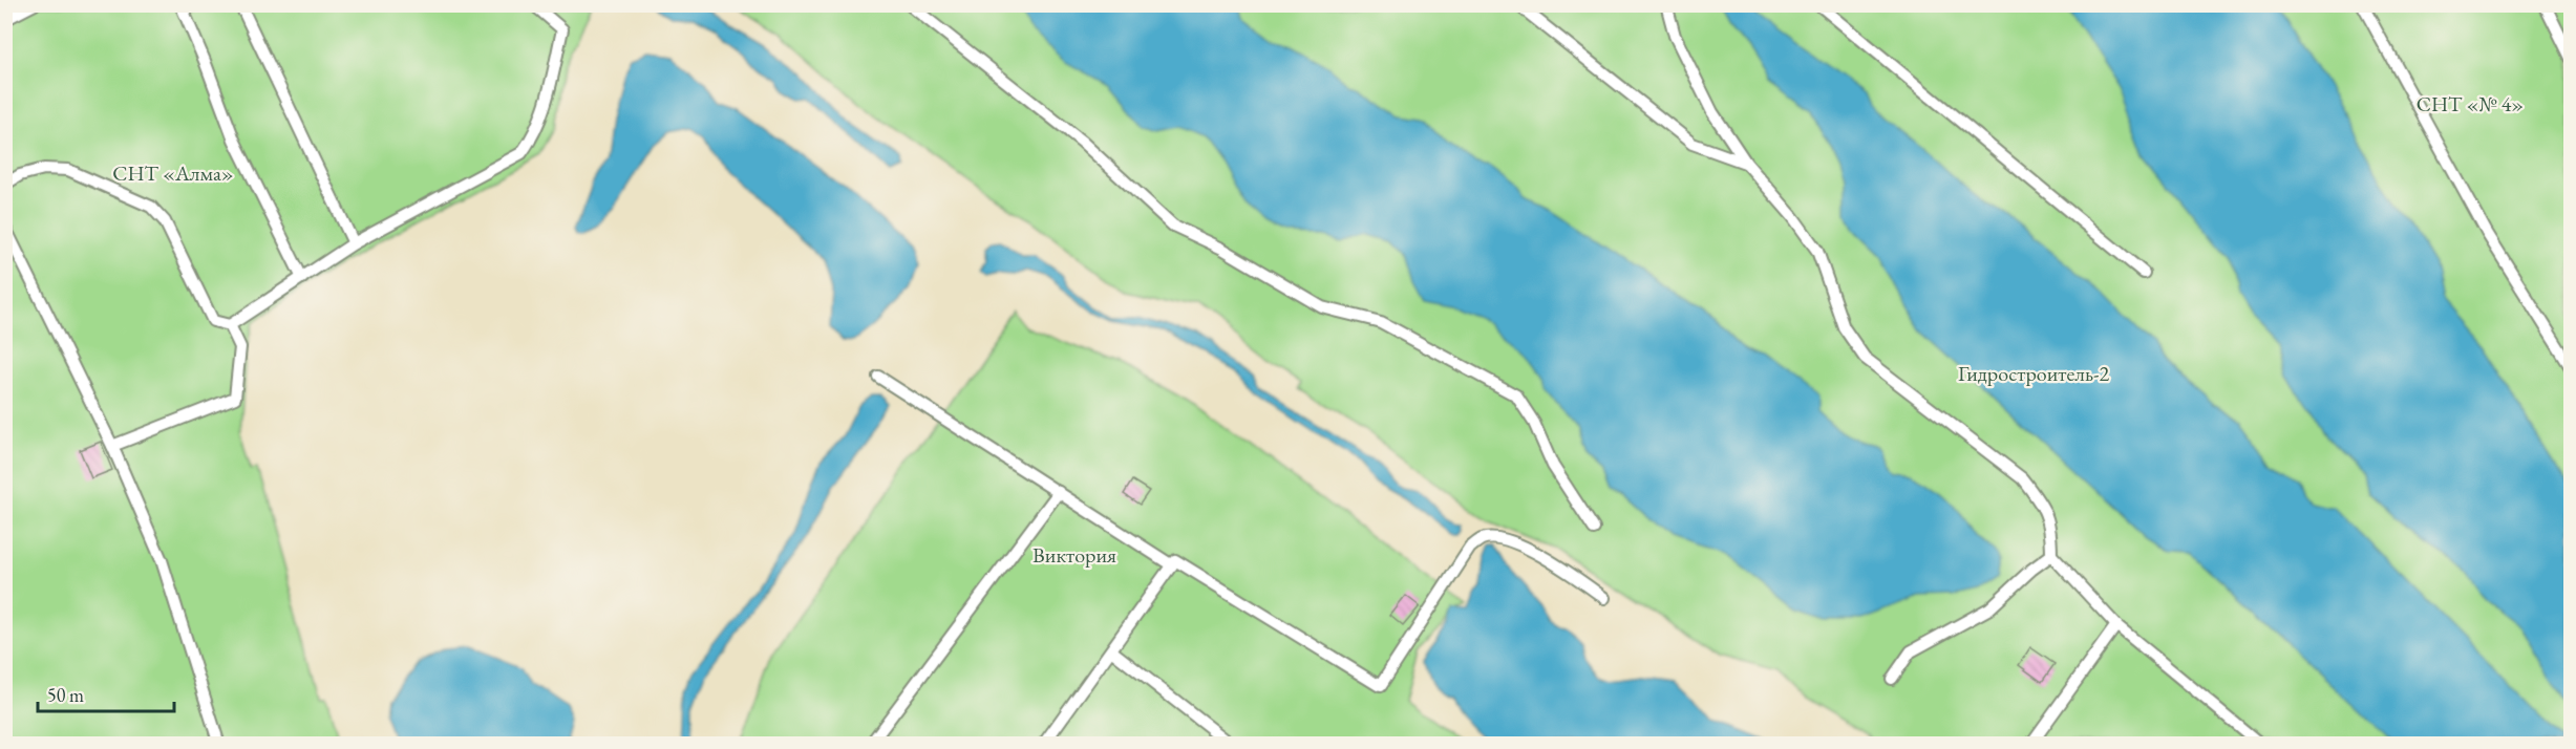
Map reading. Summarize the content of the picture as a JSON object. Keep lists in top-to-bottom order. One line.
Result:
{"parks":["СНТ «№ 4»","СНТ «Алма»","Гидростроитель-2","Виктория"],"scale_bar":"50 m"}
